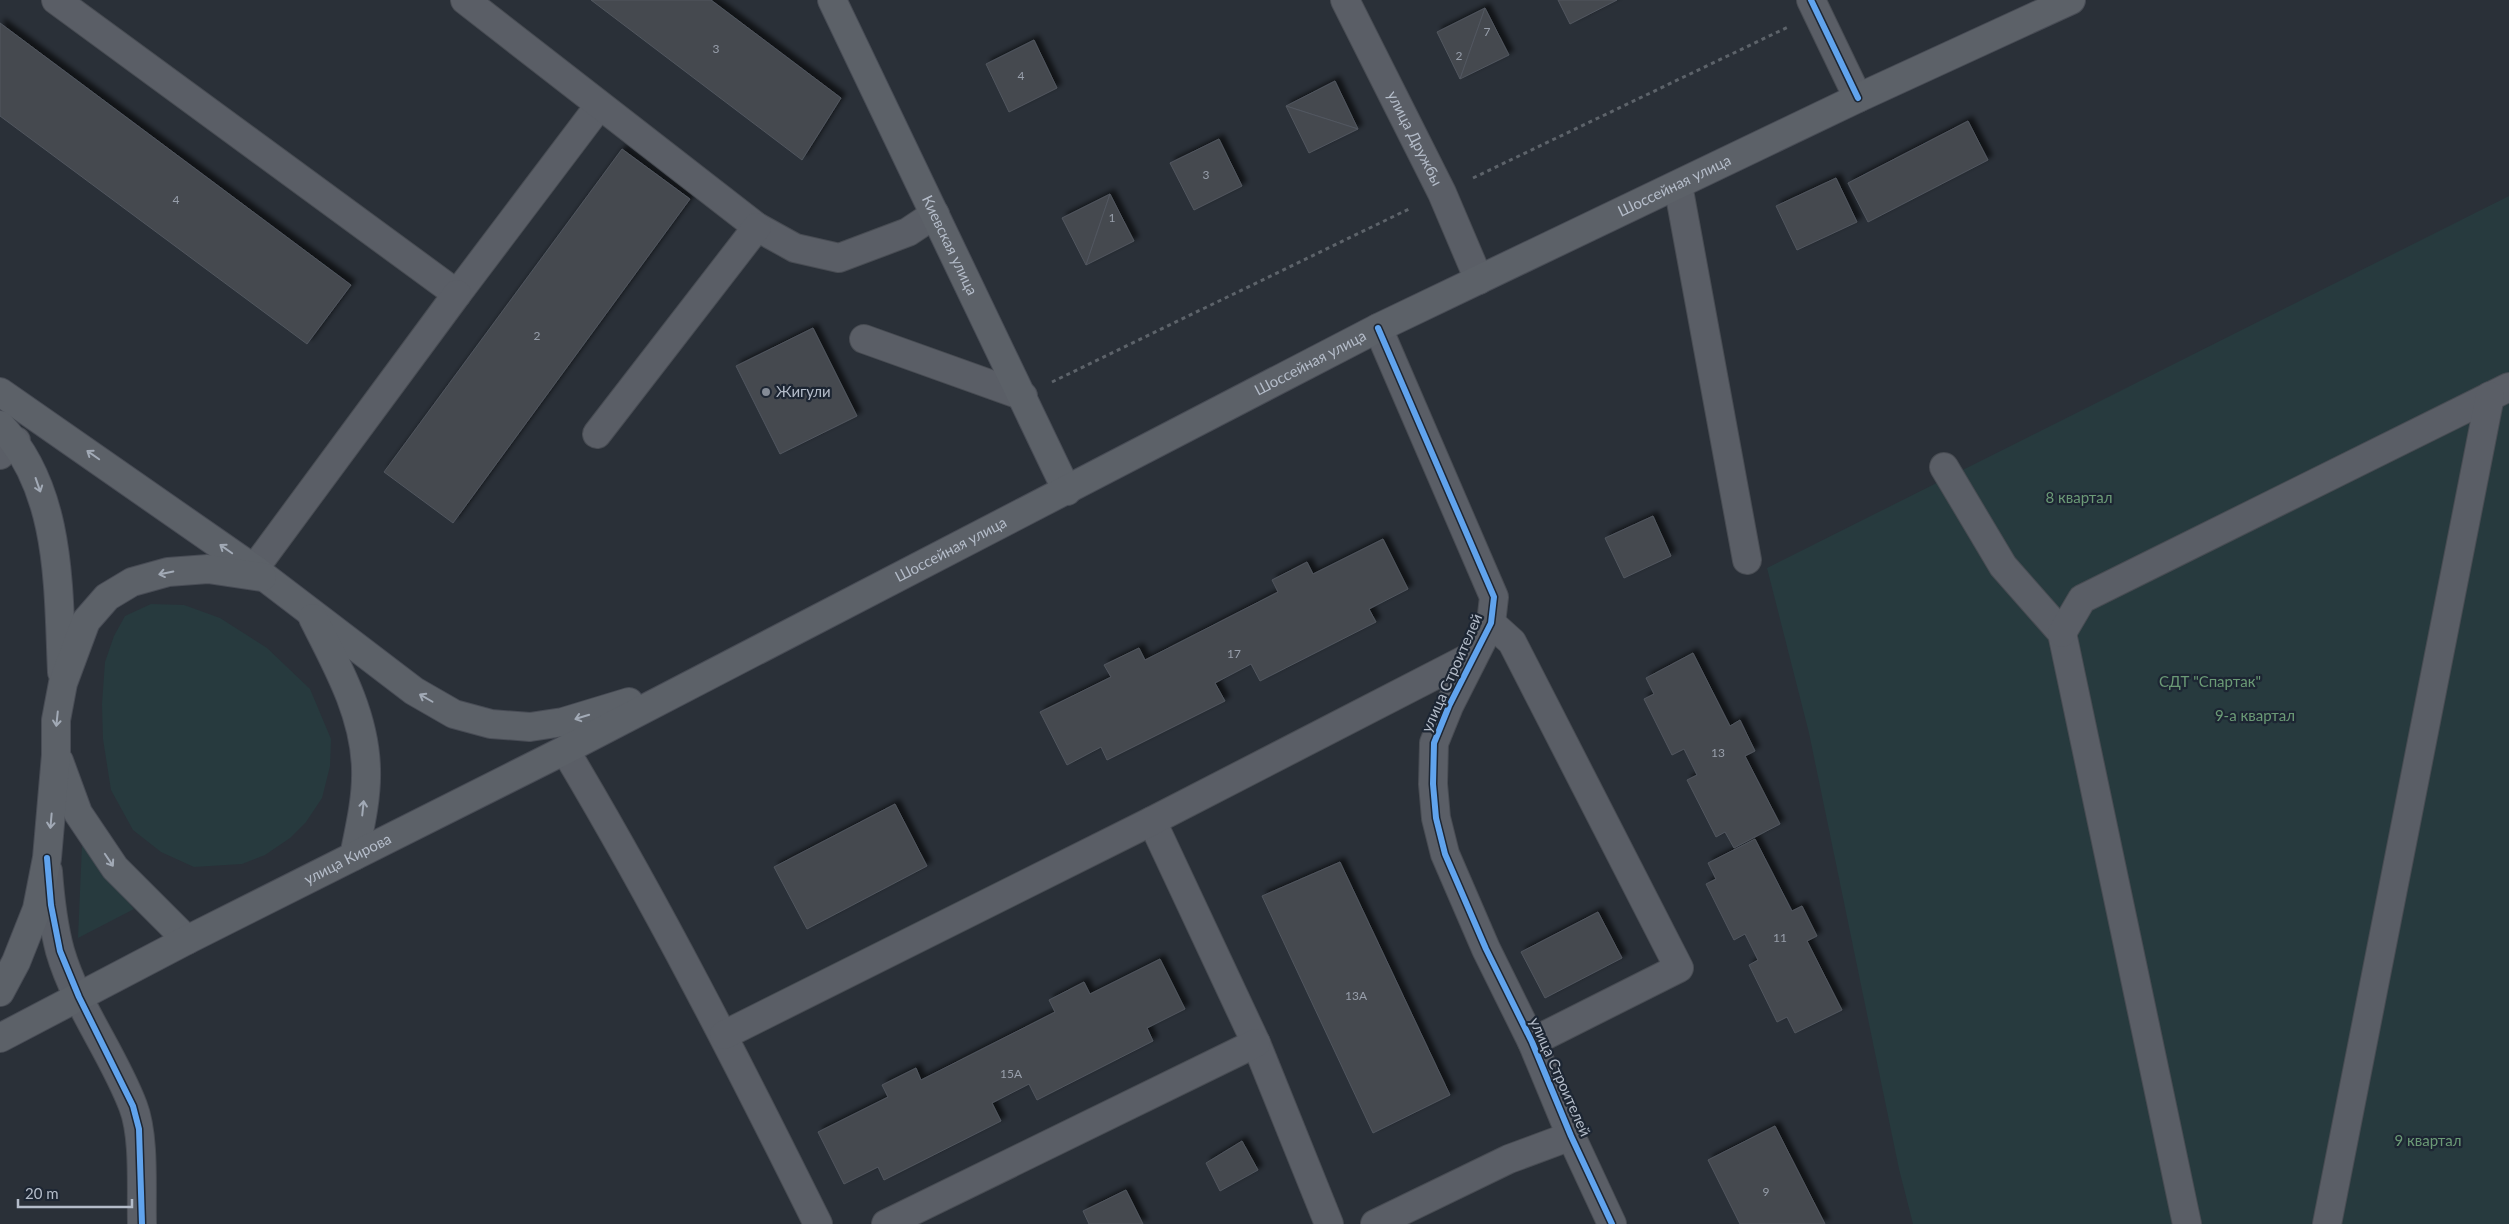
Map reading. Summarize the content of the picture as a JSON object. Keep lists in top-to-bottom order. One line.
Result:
{"streets":{"main road":["Шоссейная улица","Киевская улица","улица Кирова"],"street":["улица Дружбы","улица Строителей"]},"crossings":[["улица Дружбы","Шоссейная улица"],["Шоссейная улица","Киевская улица"],["Шоссейная улица","улица Строителей"],["Шоссейная улица","улица Кирова"]],"parks":["8 квартал","СДТ \"Спартак\"","9-а квартал","9 квартал"],"places":["Жигули"],"house_numbers":["7","3","2","4","3","4","1","2","17","13","11","13А","15А","9"],"scale_bar":"20 m"}
